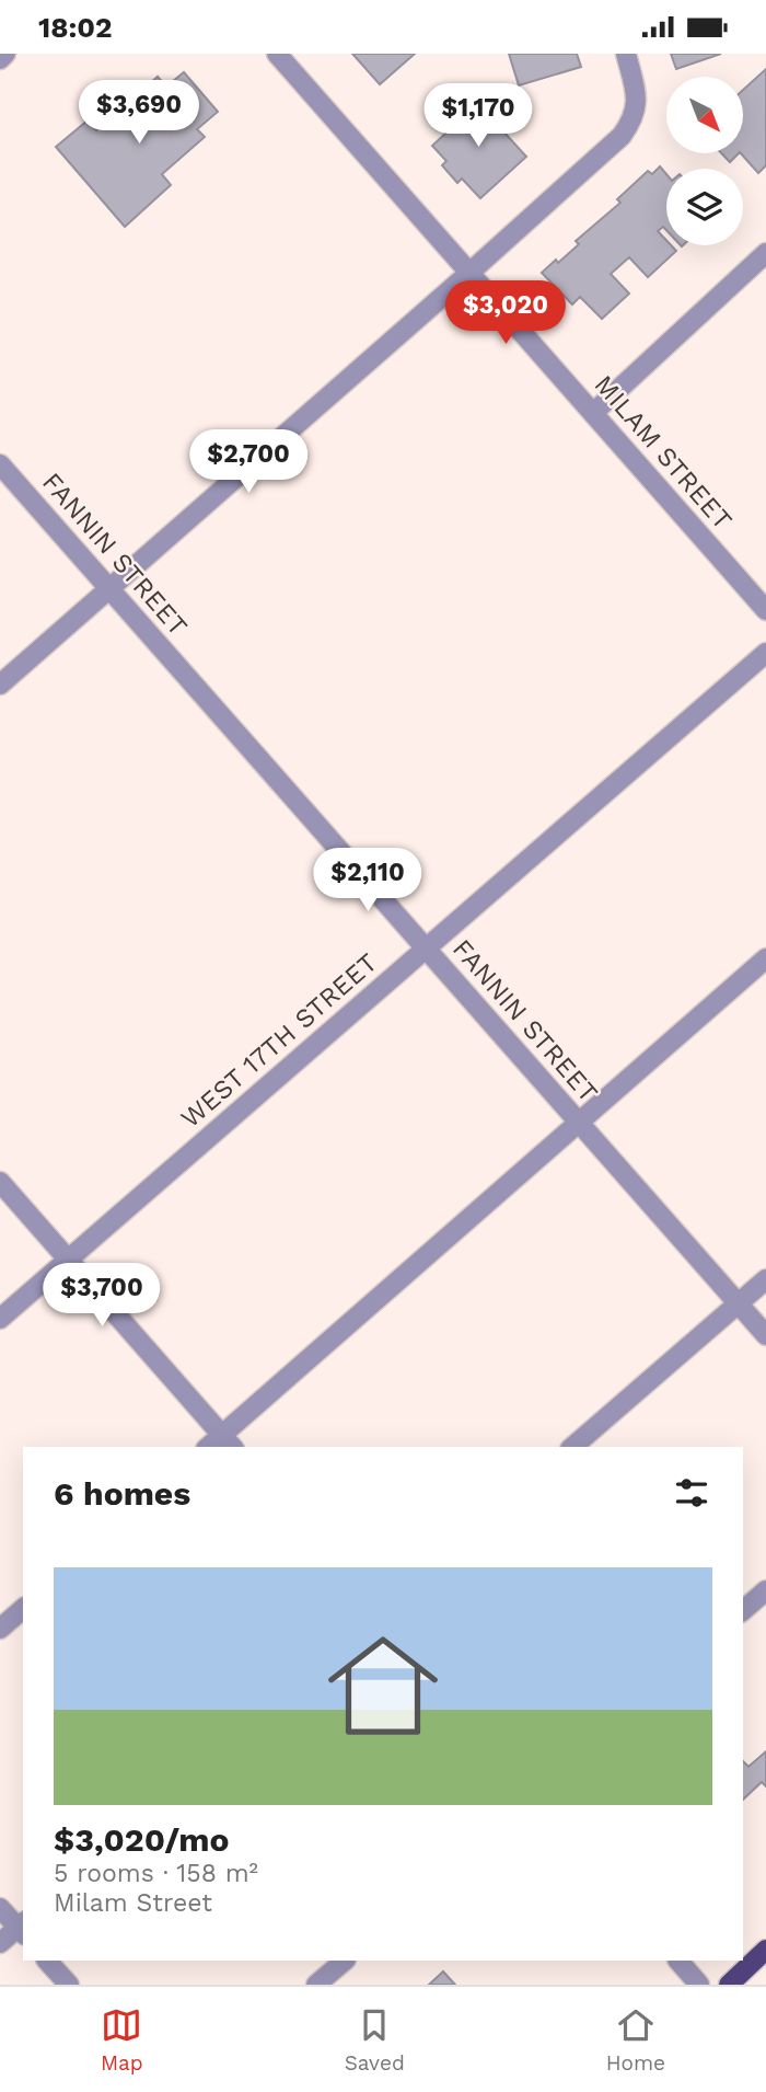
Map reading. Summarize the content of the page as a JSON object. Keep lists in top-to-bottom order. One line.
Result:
{"streets":{"street":["MILAM STREET","FANNIN STREET","WEST 17TH STREET"]},"crossings":[["FANNIN STREET","WEST 17TH STREET"]],"north":"bottom right","page":{"status":"18:02","price":["$3,690","$1,170","$3,020","$2,700","$2,110","$3,700"],"heading":"6 homes","list":[{"name":"$3,020/mo","note":"5 rooms · 158 m² · Milam Street"}],"tabs":["Map","Saved","Home"]}}
